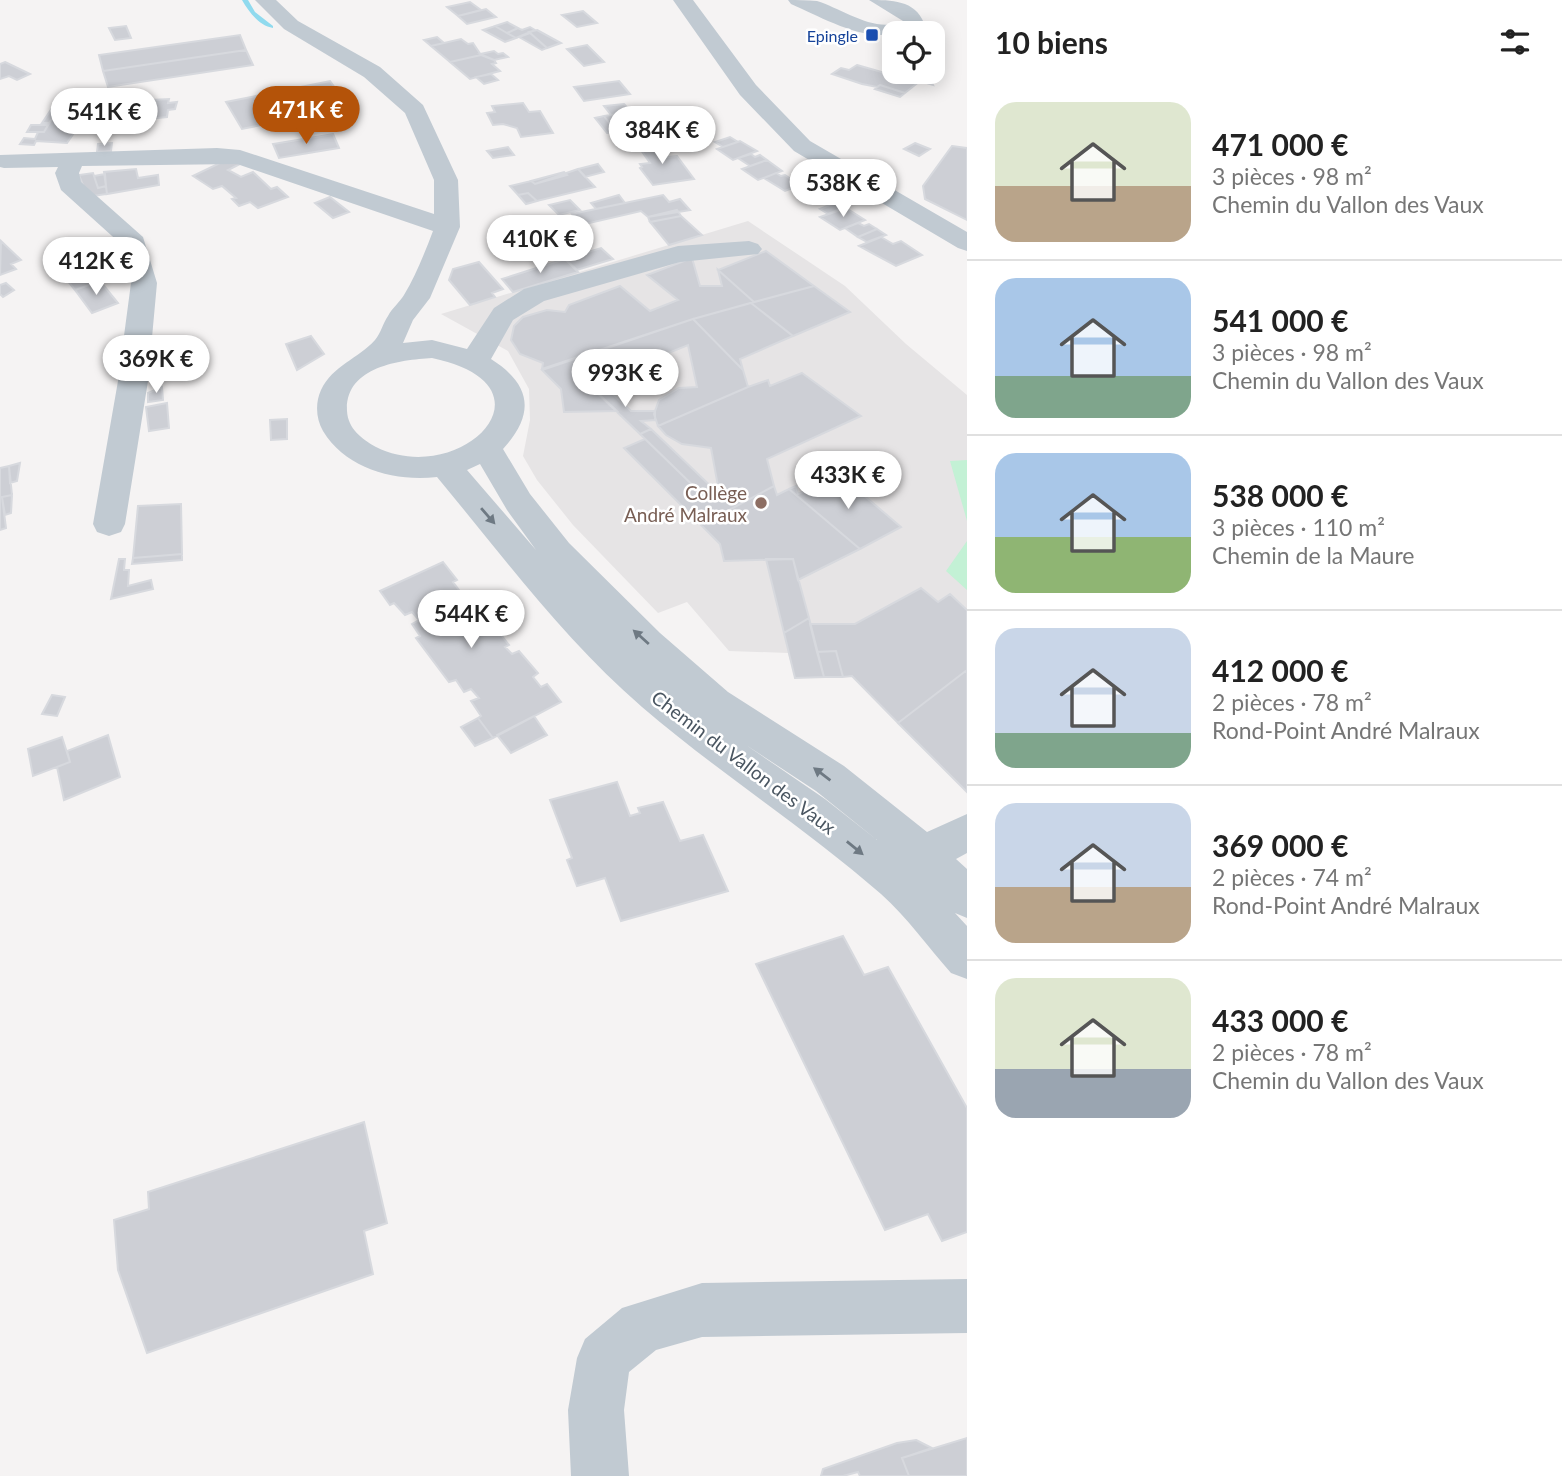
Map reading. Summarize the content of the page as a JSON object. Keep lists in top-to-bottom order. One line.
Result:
{"streets":{"street":["Chemin du Vallon des Vaux"]},"places":{"transit":["Epingle"],"other":["Collège André Malraux"]},"page":{"heading":"10 biens","list":[{"name":"471 000 €","note":"3 pièces · 98 m² · Chemin du Vallon des Vaux"},{"name":"541 000 €","note":"3 pièces · 98 m² · Chemin du Vallon des Vaux"},{"name":"538 000 €","note":"3 pièces · 110 m² · Chemin de la Maure"},{"name":"412 000 €","note":"2 pièces · 78 m² · Rond-Point André Malraux"},{"name":"369 000 €","note":"2 pièces · 74 m² · Rond-Point André Malraux"},{"name":"433 000 €","note":"2 pièces · 78 m² · Chemin du Vallon des Vaux"}],"price":["471K €","541K €","384K €","538K €","410K €","412K €","369K €","993K €","433K €","544K €"]}}
